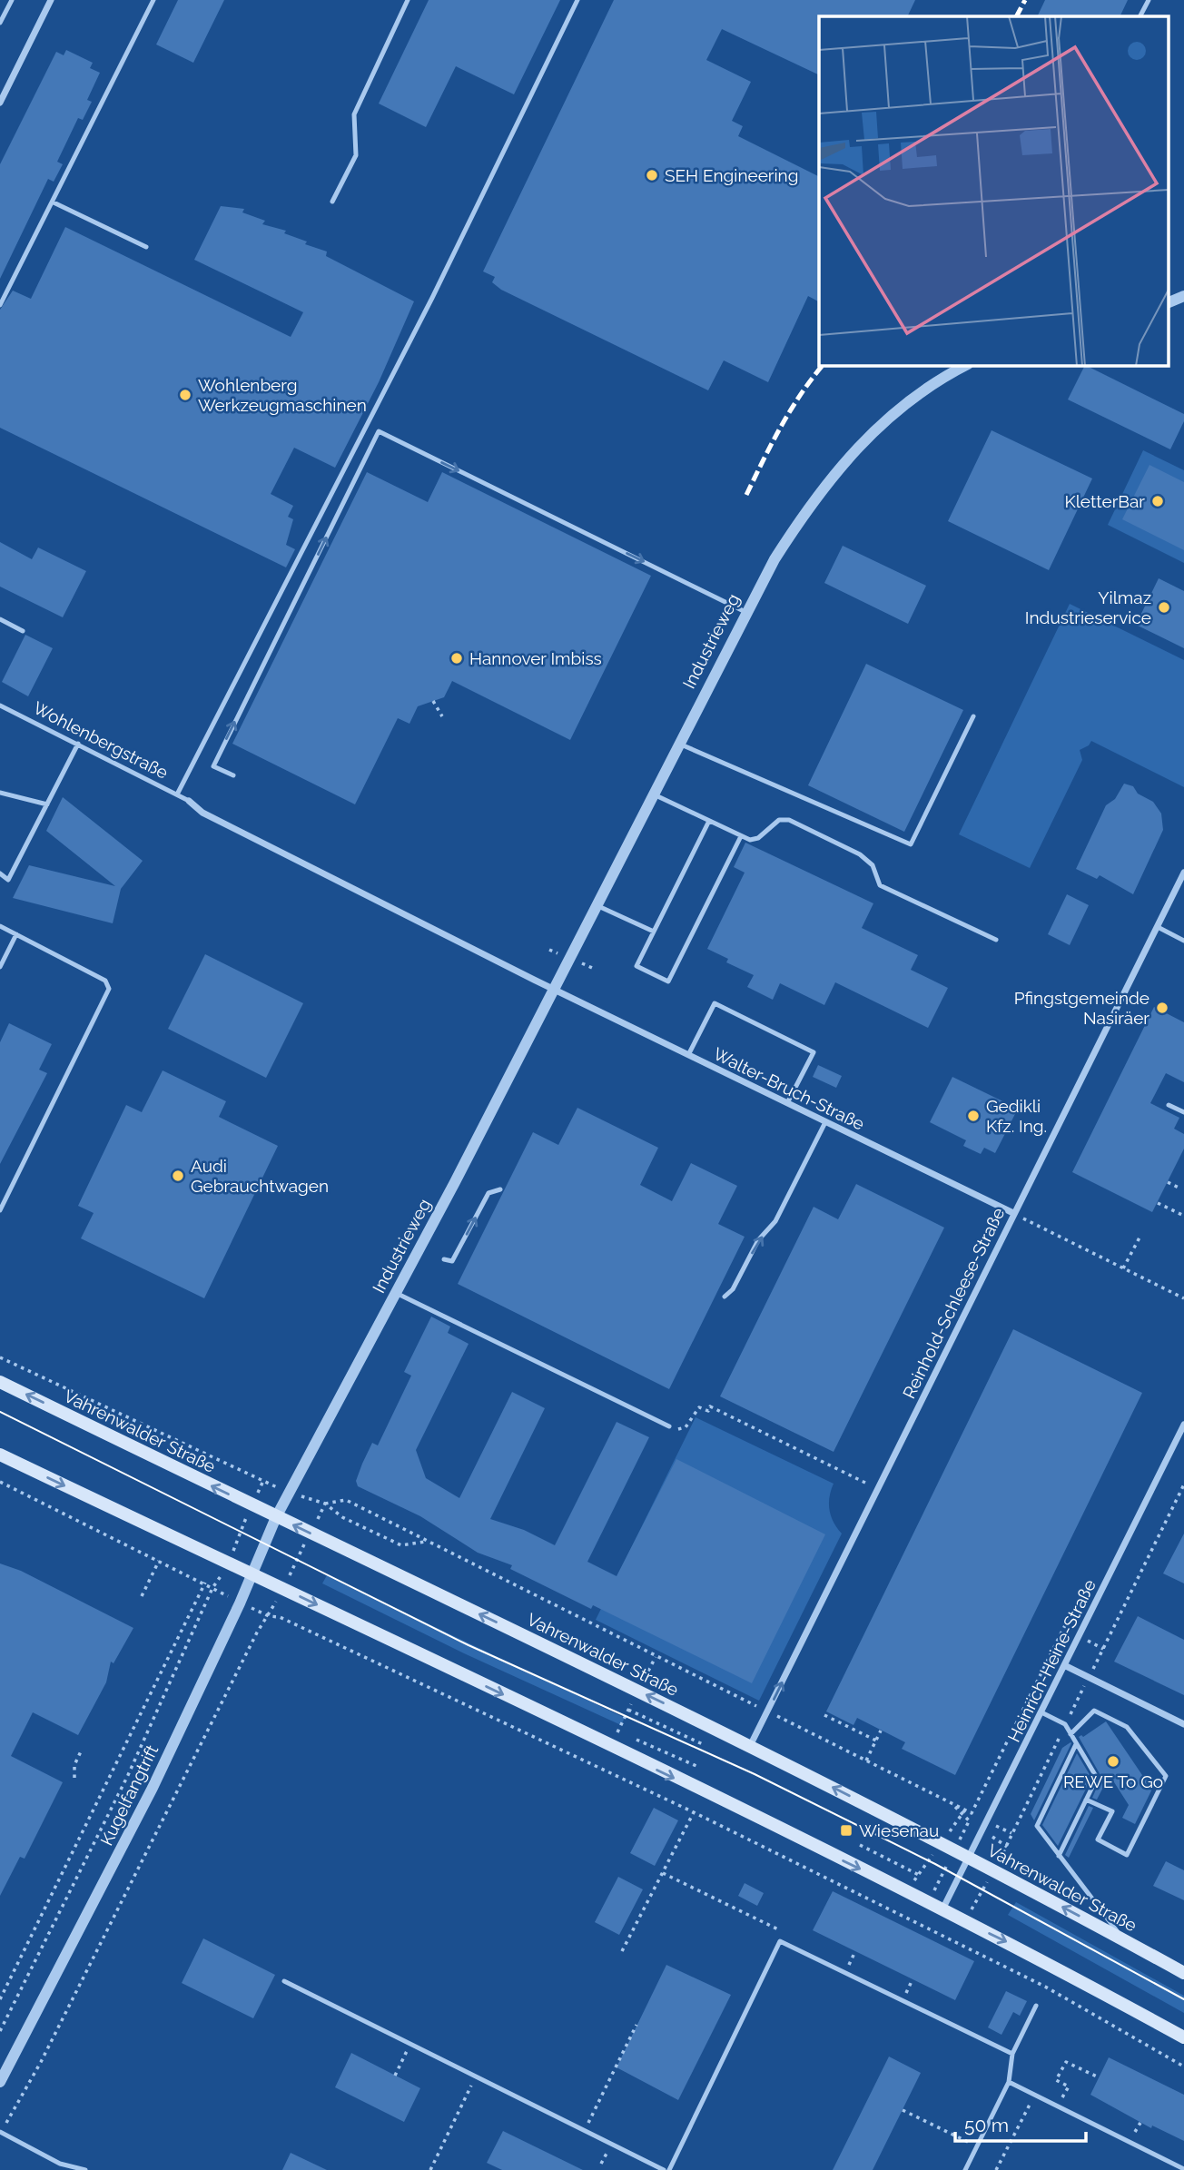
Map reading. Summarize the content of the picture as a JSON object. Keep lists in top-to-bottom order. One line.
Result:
{"streets":{"main road":["Vahrenwalder Straße"],"street":["Industrieweg","Walter-Bruch-Straße","Reinhold-Schleese-Straße","Heinrich-Heine-Straße","Kugelfangtrift"],"lane":["Wohlenbergstraße"]},"crossings":[["Industrieweg","Walter-Bruch-Straße"],["Industrieweg","Vahrenwalder Straße"],["Industrieweg","Kugelfangtrift"],["Walter-Bruch-Straße","Reinhold-Schleese-Straße"],["Reinhold-Schleese-Straße","Vahrenwalder Straße"],["Vahrenwalder Straße","Heinrich-Heine-Straße"],["Vahrenwalder Straße","Kugelfangtrift"]],"places":{"other":["SEH Engineering","Wohlenberg Werkzeugmaschinen","KletterBar","Yilmaz Industrieservice","Hannover Imbiss","Pfingstgemeinde Nasiräer","Gedikli Kfz. Ing.","Audi Gebrauchtwagen","REWE To Go"],"transit":["Wiesenau"]},"scale_bar":"50 m"}
